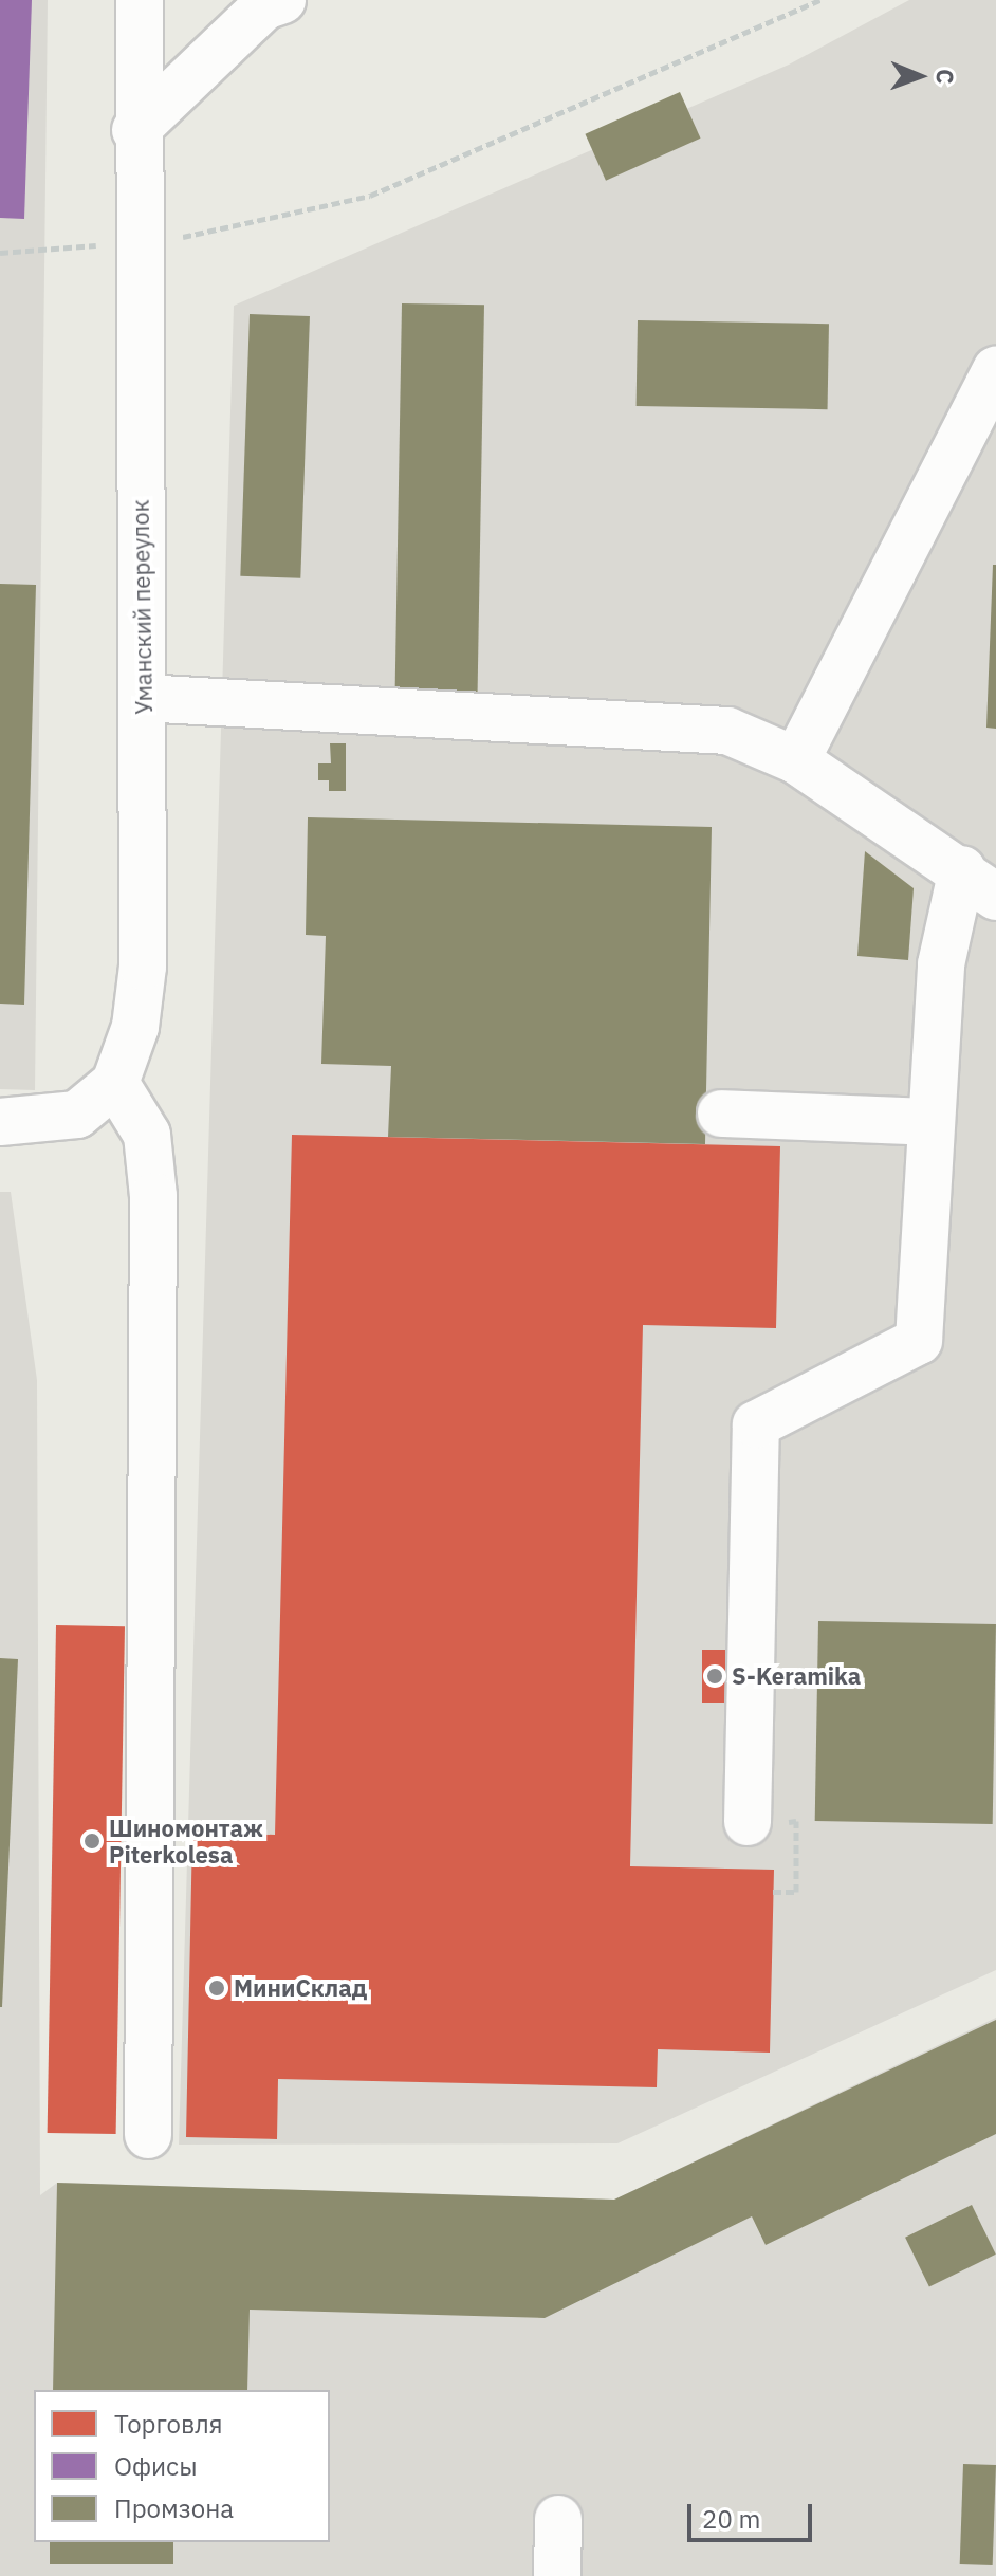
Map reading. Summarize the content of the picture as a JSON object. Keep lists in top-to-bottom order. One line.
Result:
{"streets":{"street":["Уманский переулок"]},"places":["S-Keramika","Шиномонтаж Piterkolesa","МиниСклад"],"legend":["Торговля","Офисы","Промзона"],"scale_bar":"20 m","north":"right"}
